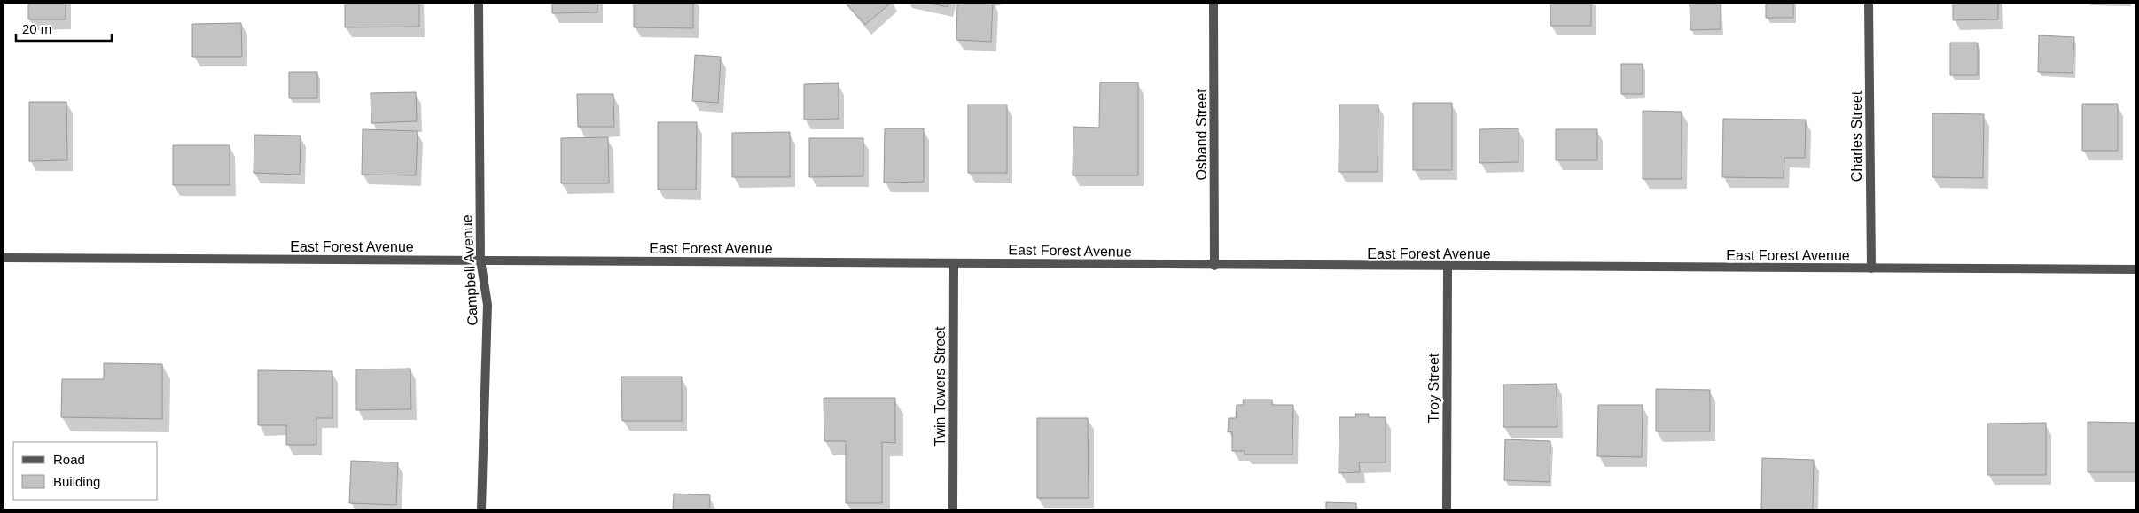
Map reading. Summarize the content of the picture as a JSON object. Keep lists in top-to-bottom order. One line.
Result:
{"streets":{"street":["Osband Street","Charles Street","East Forest Avenue","Campbell Avenue","Twin Towers Street","Troy Street"]},"crossings":[["Osband Street","East Forest Avenue"],["Charles Street","East Forest Avenue"],["East Forest Avenue","Campbell Avenue"],["East Forest Avenue","Twin Towers Street"],["East Forest Avenue","Troy Street"]],"legend":["Road","Building"],"scale_bar":"20 m"}
